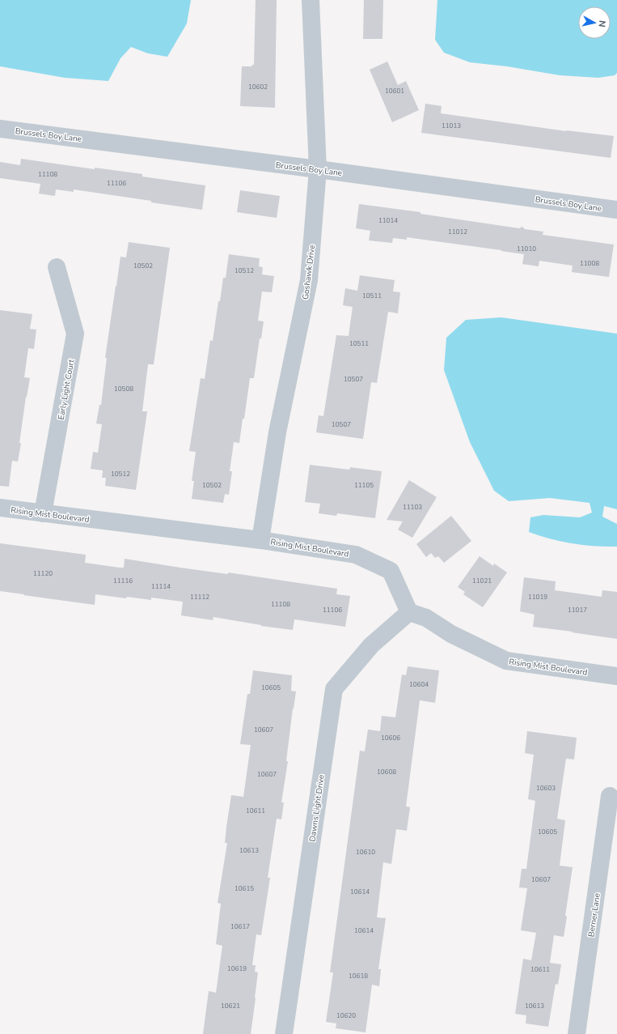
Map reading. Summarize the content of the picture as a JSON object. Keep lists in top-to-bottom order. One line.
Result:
{"streets":{"street":["Brussels Boy Lane","Goshawk Drive","Early Light Court","Rising Mist Boulevard","Dawns Light Drive","Berner Lane"]},"crossings":[["Brussels Boy Lane","Goshawk Drive"],["Goshawk Drive","Rising Mist Boulevard"],["Early Light Court","Rising Mist Boulevard"],["Rising Mist Boulevard","Dawns Light Drive"]],"house_numbers":["10602","10601","11013","11108","11106","11014","11012","11010","11008","10502","10512","10511","10511","10507","10508","10507","10512","10502","11105","11103","11120","11116","11021","11114","11112","11019","11108","11106","11017","10604","10605","10607","10606","10608","10607","10603","10611","10605","10613","10610","10607","10615","10614","10617","10614","10619","10611","10618","10621","10613","10620"],"north":"right"}
